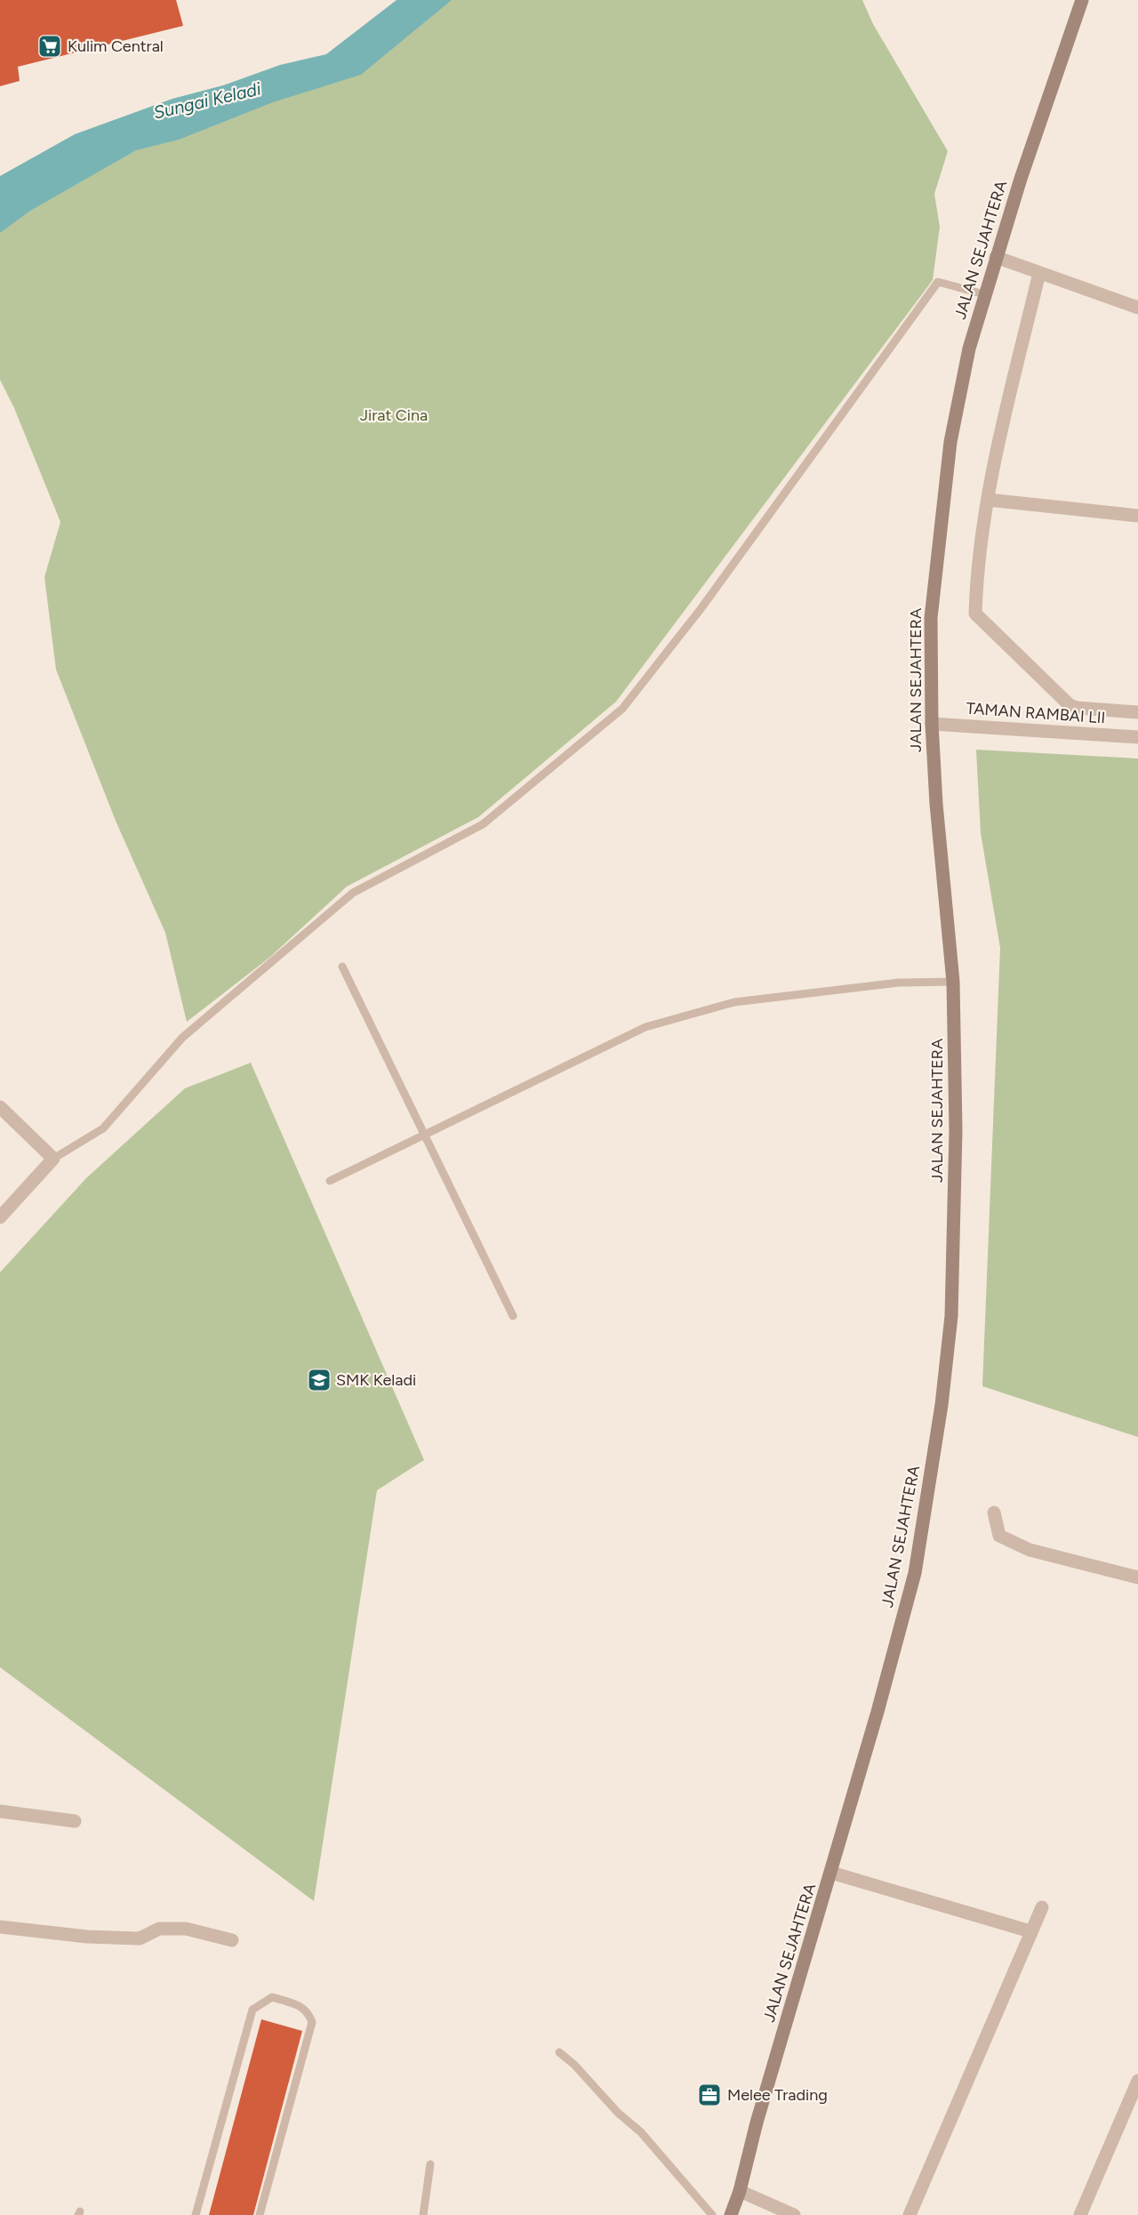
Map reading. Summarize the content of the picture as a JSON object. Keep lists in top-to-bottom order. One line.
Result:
{"streets":{"street":["JALAN SEJAHTERA","TAMAN RAMBAI LII"]},"crossings":[["JALAN SEJAHTERA","TAMAN RAMBAI LII"]],"water":["Sungai Keladi"],"parks":["Jirat Cina"],"places":{"supermarket":["Kulim Central"],"school or university":["SMK Keladi"],"office":["Melee Trading"]}}
